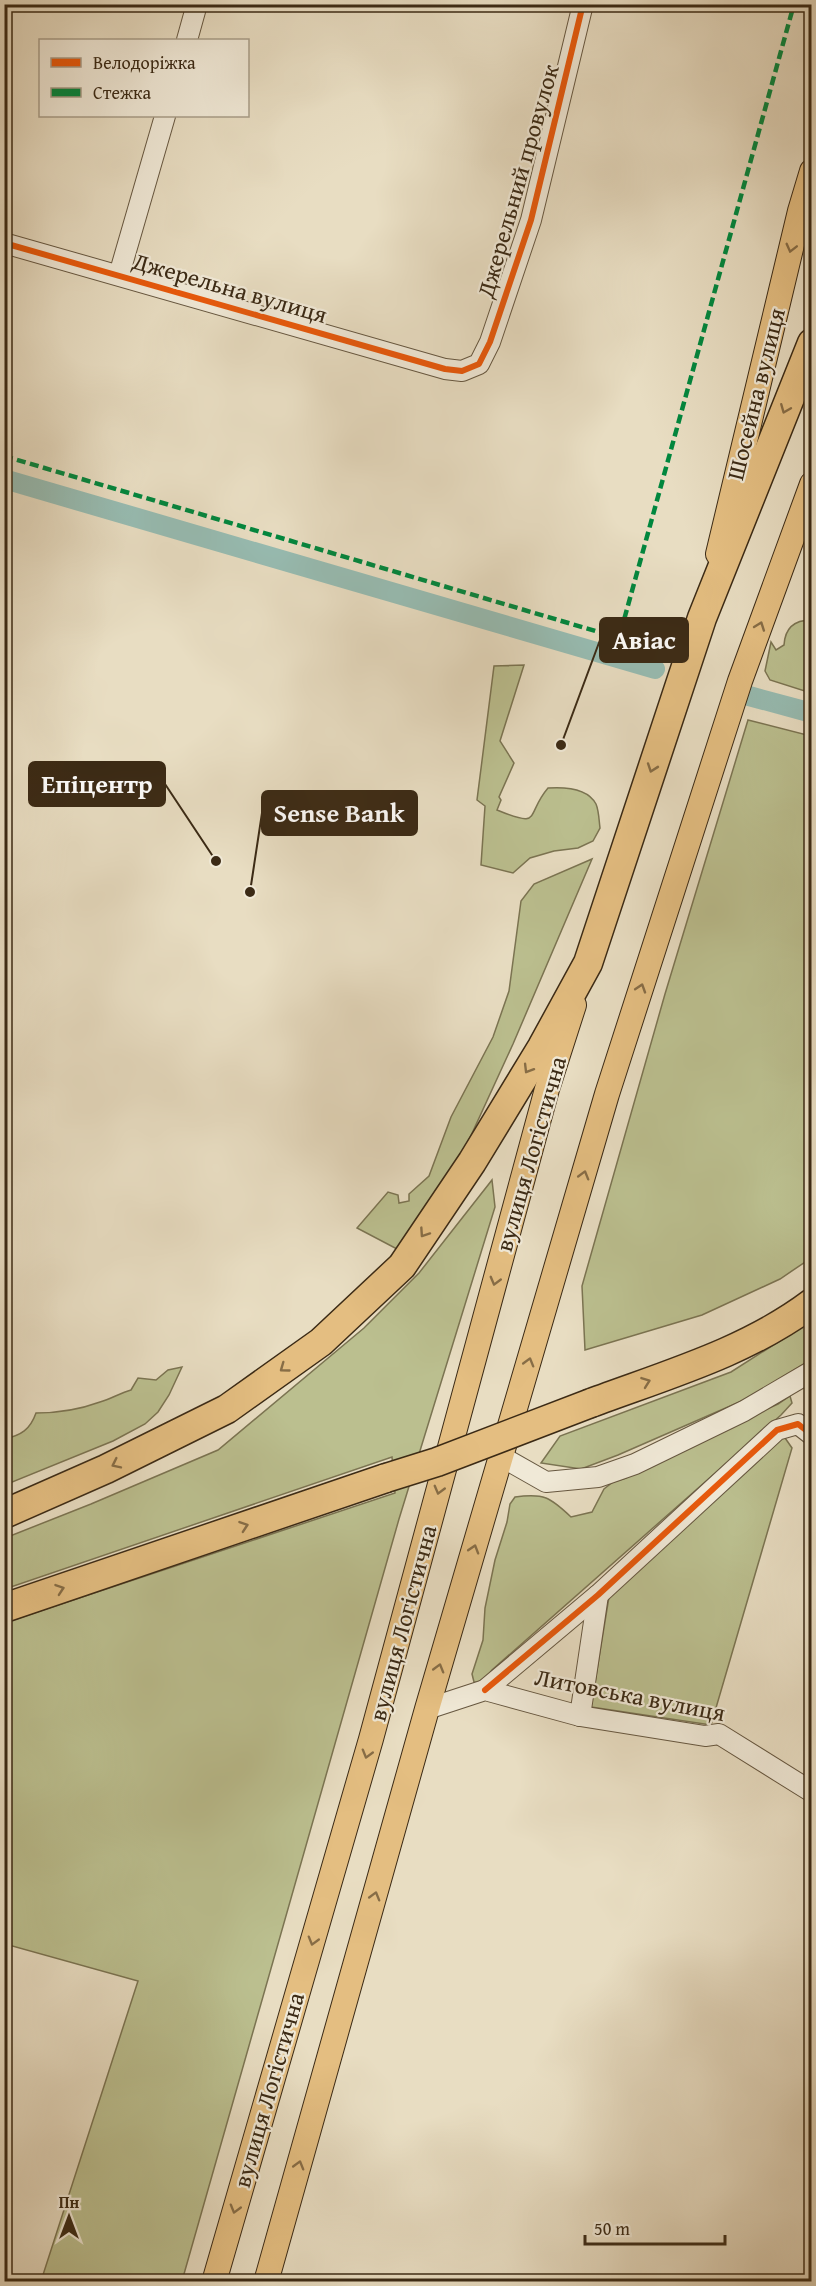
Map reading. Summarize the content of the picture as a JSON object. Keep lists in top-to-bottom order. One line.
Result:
{"streets":{"main road":["Шосейна вулиця","вулиця Логістична"],"street":["Джерельний провулок","Джерельна вулиця","Литовська вулиця"]},"crossings":[["Джерельний провулок","Джерельна вулиця"]],"places":["Авіас","Епіцентр","Sense Bank"],"legend":["Велодоріжка","Стежка"],"scale_bar":"50 m","north":"top"}
